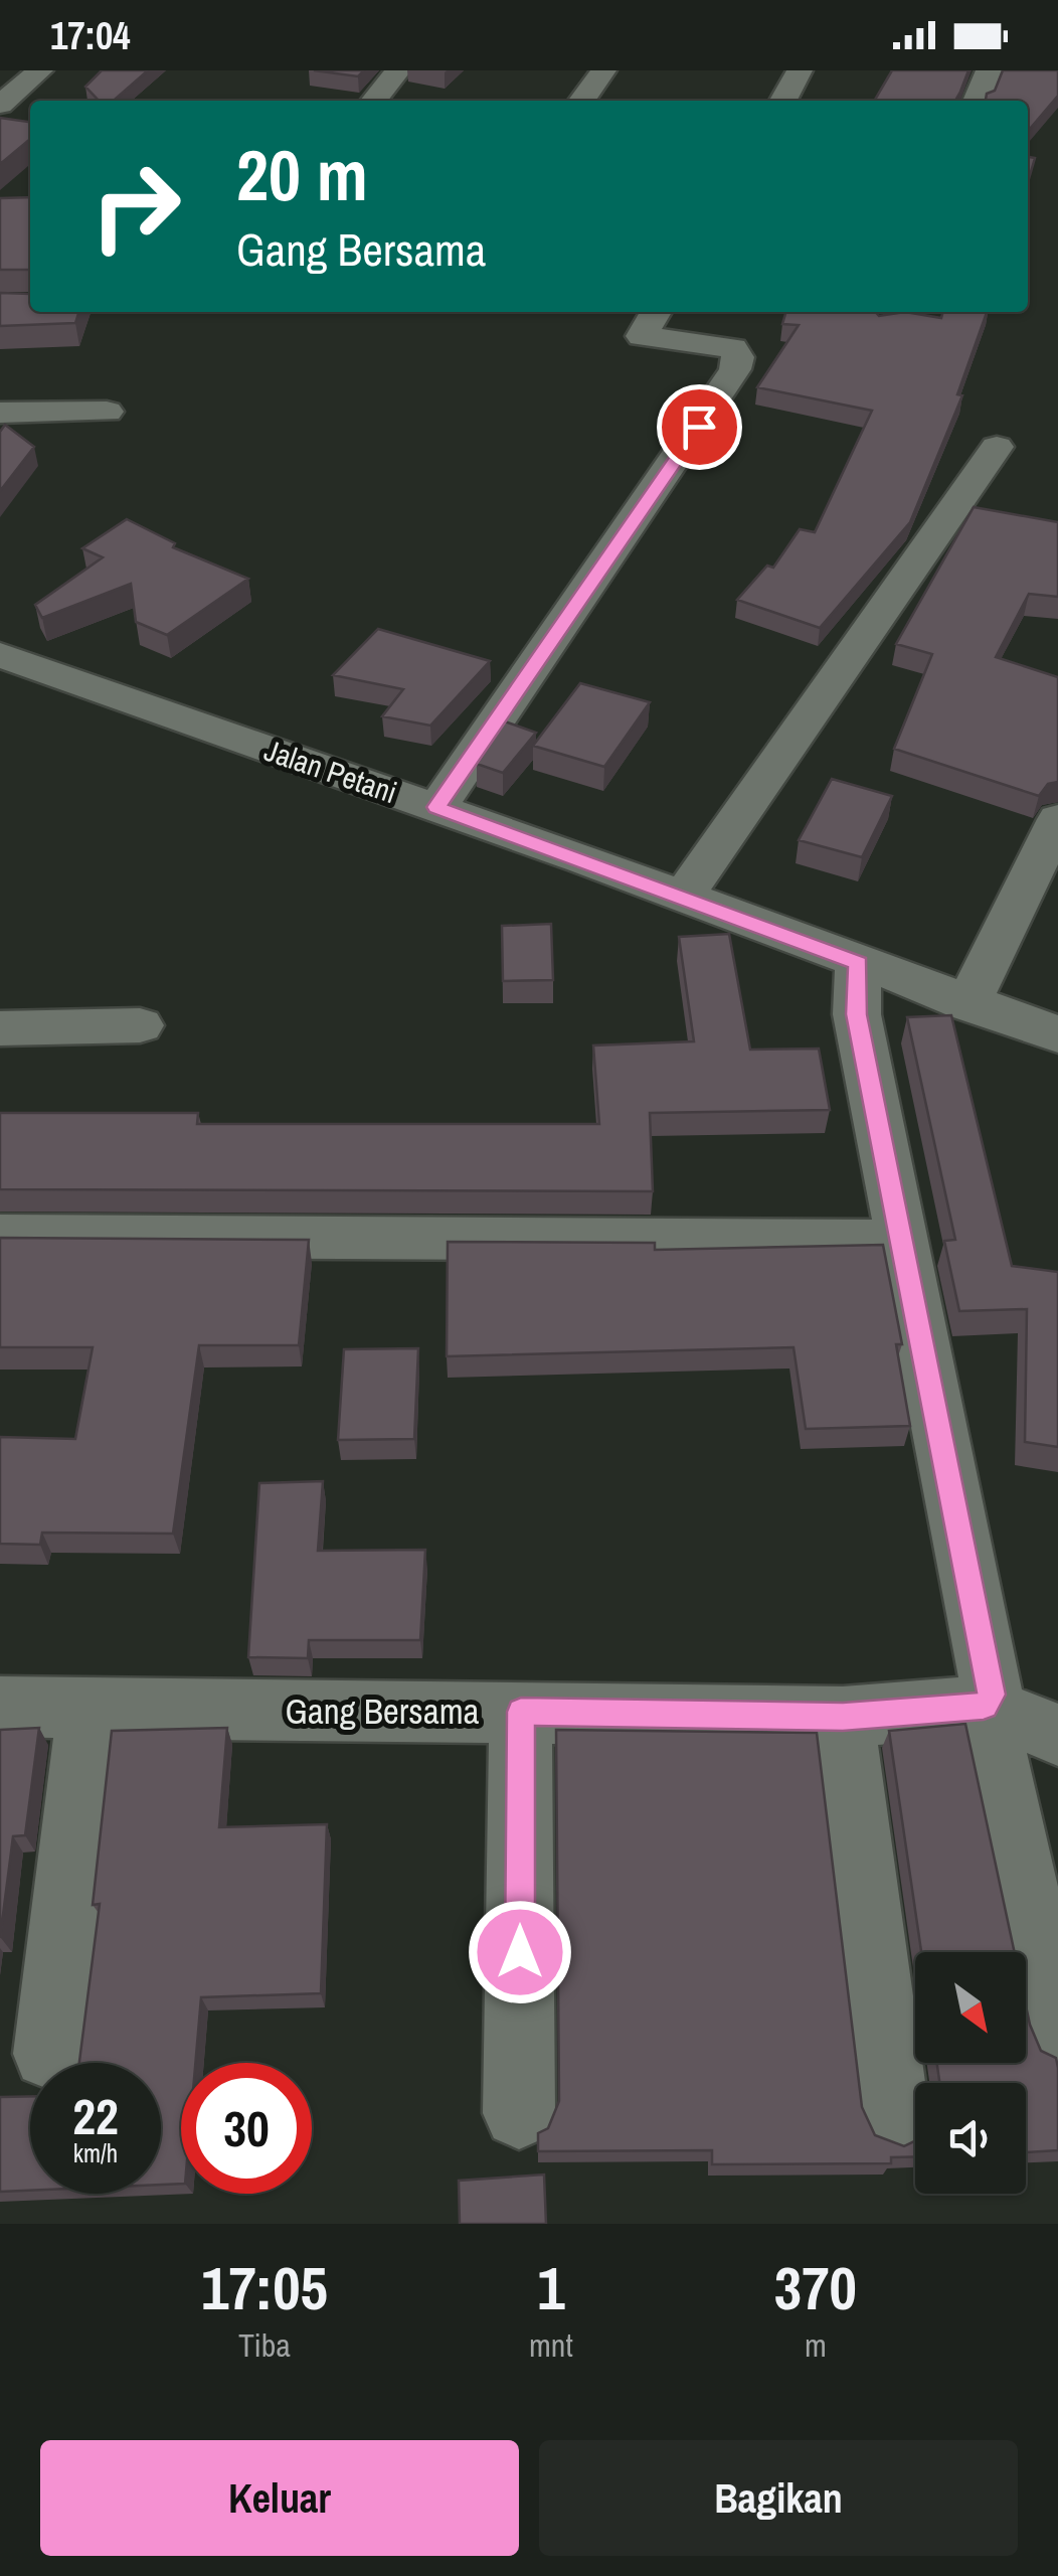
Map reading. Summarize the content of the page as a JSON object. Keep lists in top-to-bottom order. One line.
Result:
{"streets":{"street":["Jalan Petani","Gang Bersama"]},"north":"bottom right","page":{"status":"17:04","turn":["20 m","Gang Bersama"],"speed":"22 km/h","limit":"30","eta":["17:05","Tiba","1","mnt","370","m"],"buttons":["Keluar","Bagikan"]}}
